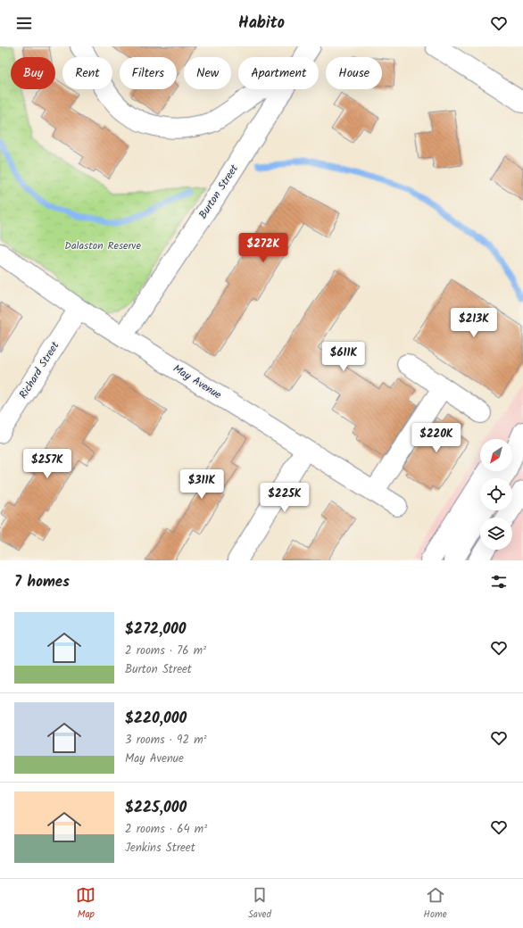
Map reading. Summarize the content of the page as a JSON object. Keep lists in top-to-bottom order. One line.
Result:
{"streets":{"street":["Burton Street","Richard Street","May Avenue"]},"crossings":[["Burton Street","May Avenue"],["Richard Street","May Avenue"]],"parks":["Dalaston Reserve"],"north":"bottom left","page":{"header":"Habito","chip":["Buy","Rent","Filters","New","Apartment","House"],"price":["$272K","$213K","$611K","$220K","$257K","$311K","$225K"],"heading":"7 homes","list":[{"name":"$272,000","note":"2 rooms · 76 m² · Burton Street"},{"name":"$220,000","note":"3 rooms · 92 m² · May Avenue"},{"name":"$225,000","note":"2 rooms · 64 m² · Jenkins Street"}],"tabs":["Map","Saved","Home"]}}
